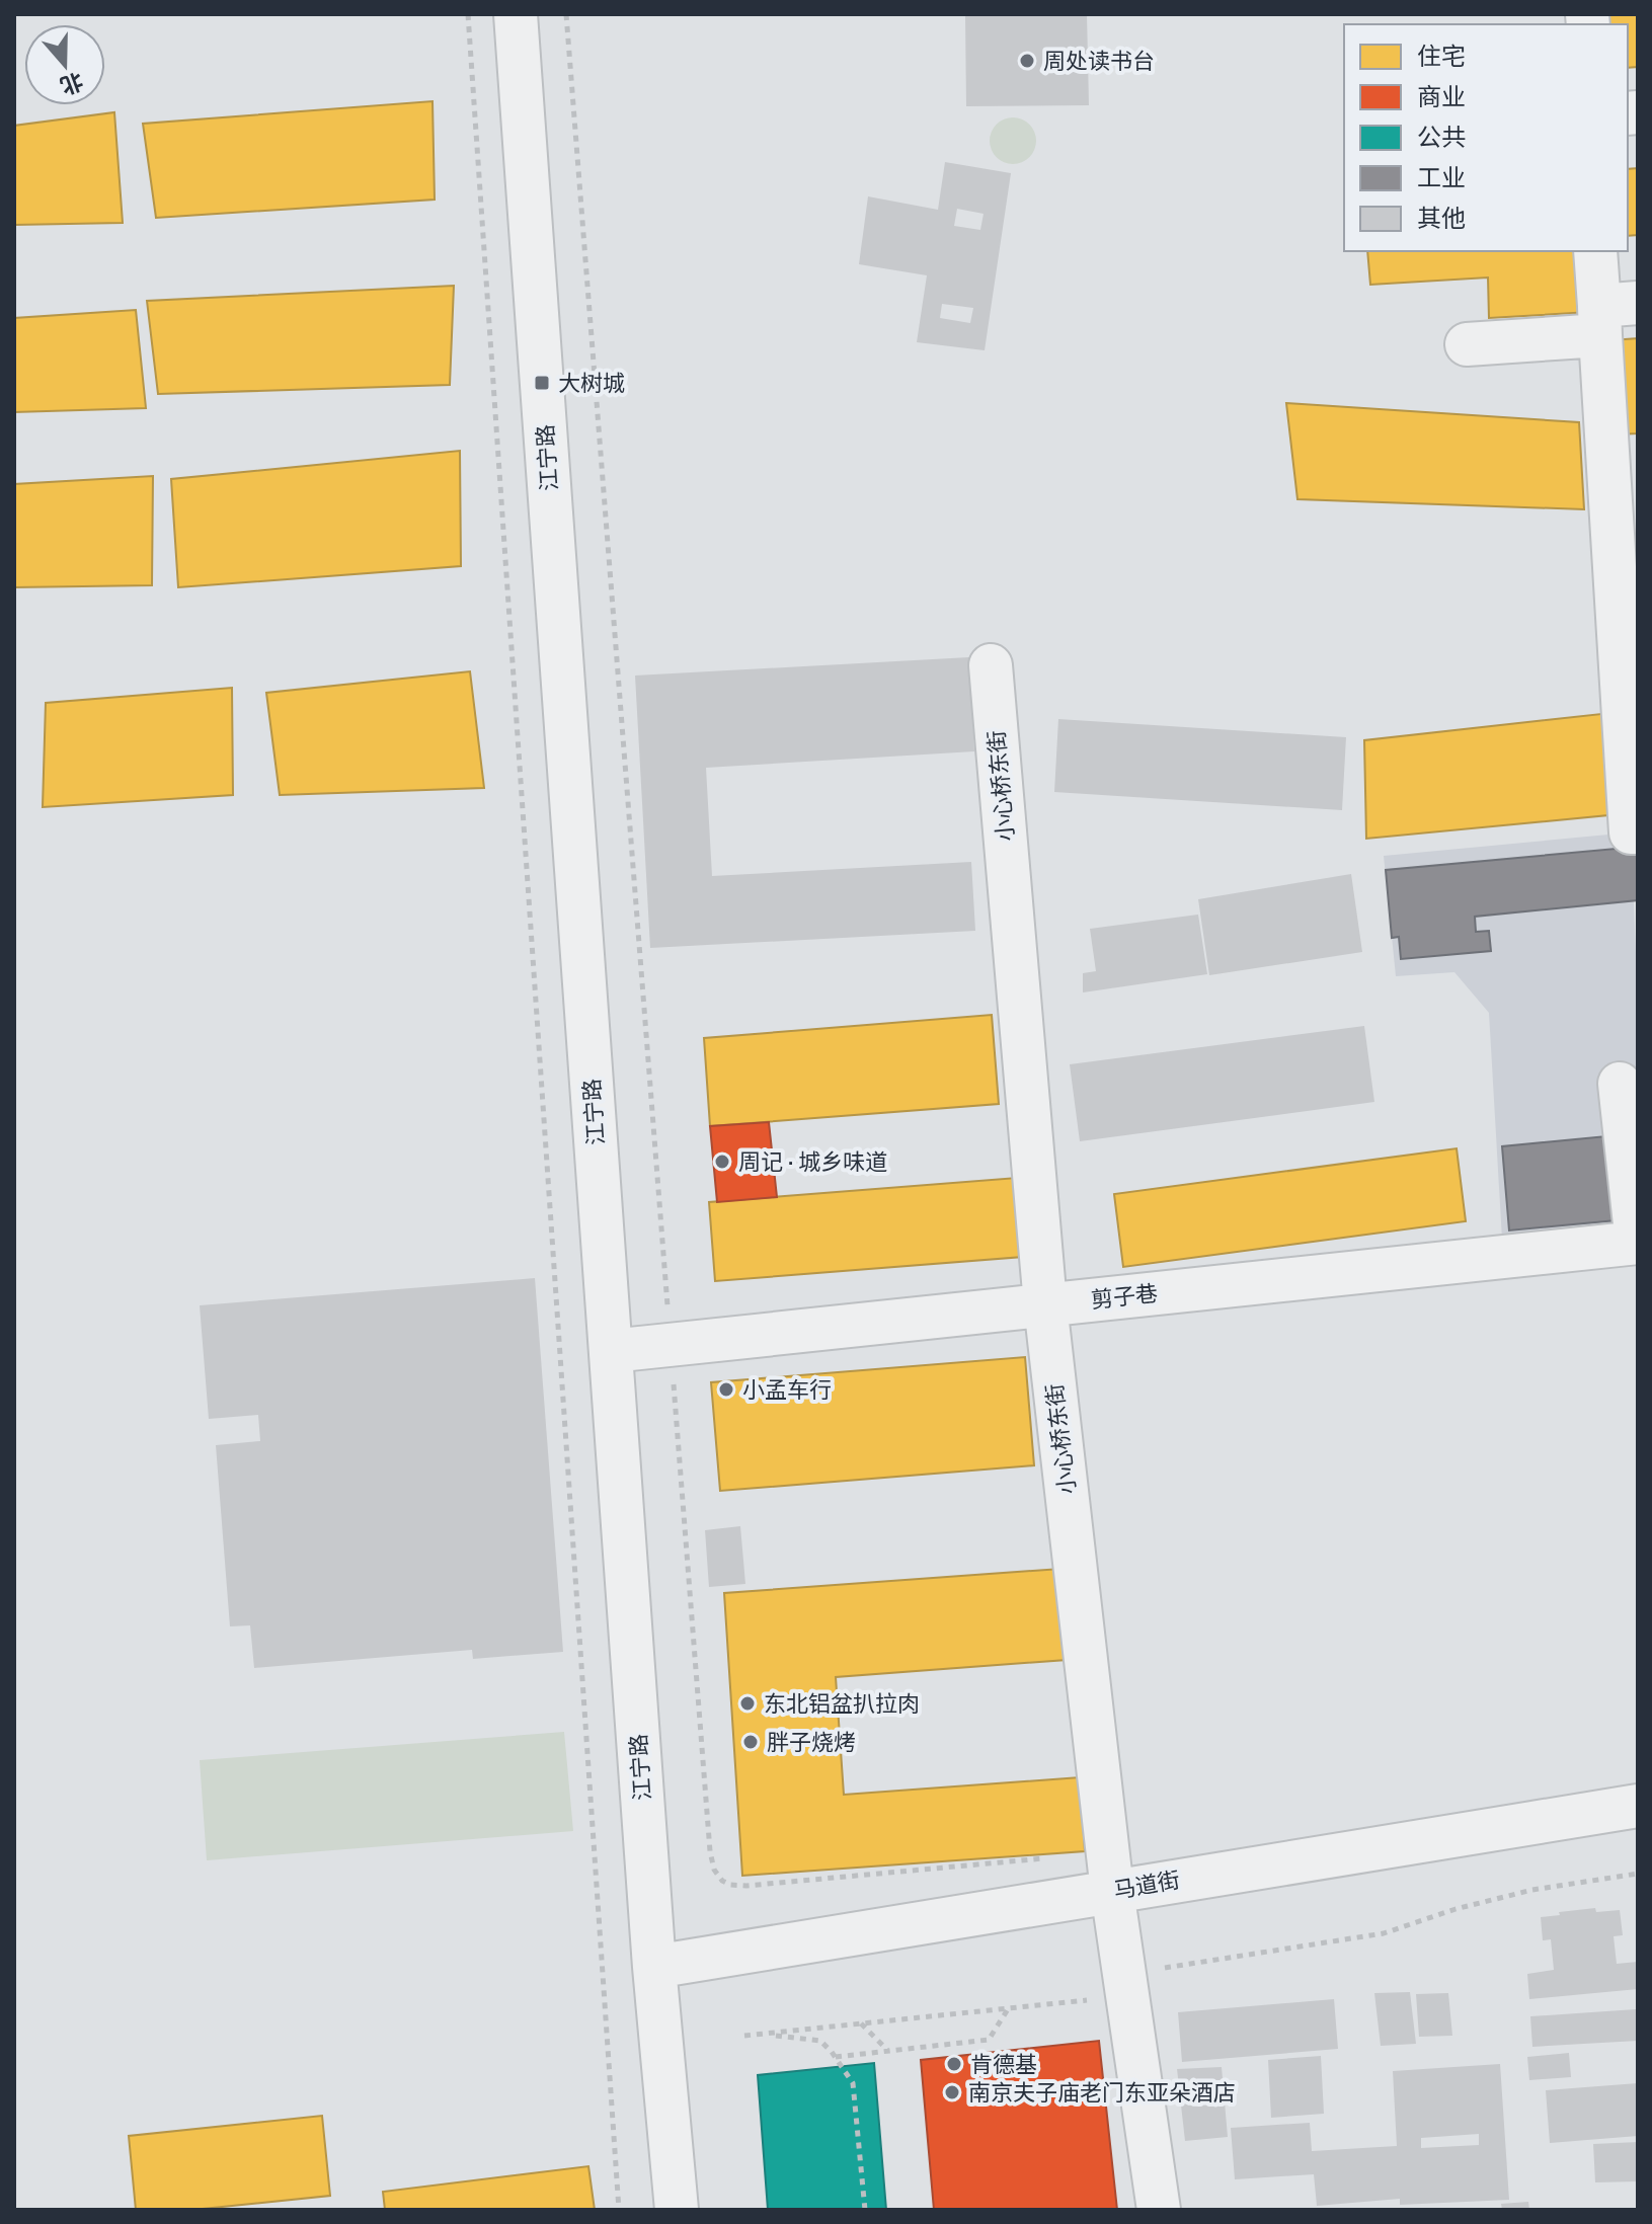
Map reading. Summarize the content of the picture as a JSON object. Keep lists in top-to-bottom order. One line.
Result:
{"streets":{"street":["江宁路","小心桥东街","剪子巷","马道街"]},"crossings":[["江宁路","剪子巷"],["江宁路","马道街"],["小心桥东街","剪子巷"],["小心桥东街","马道街"]],"places":{"other":["周处读书台","周记 · 城乡味道","小孟车行","东北铝盆扒拉肉","胖子烧烤","肯德基","南京夫子庙老门东亚朵酒店"],"transit":["大树城"]},"legend":["住宅","商业","公共","工业","其他"],"north":"bottom"}
